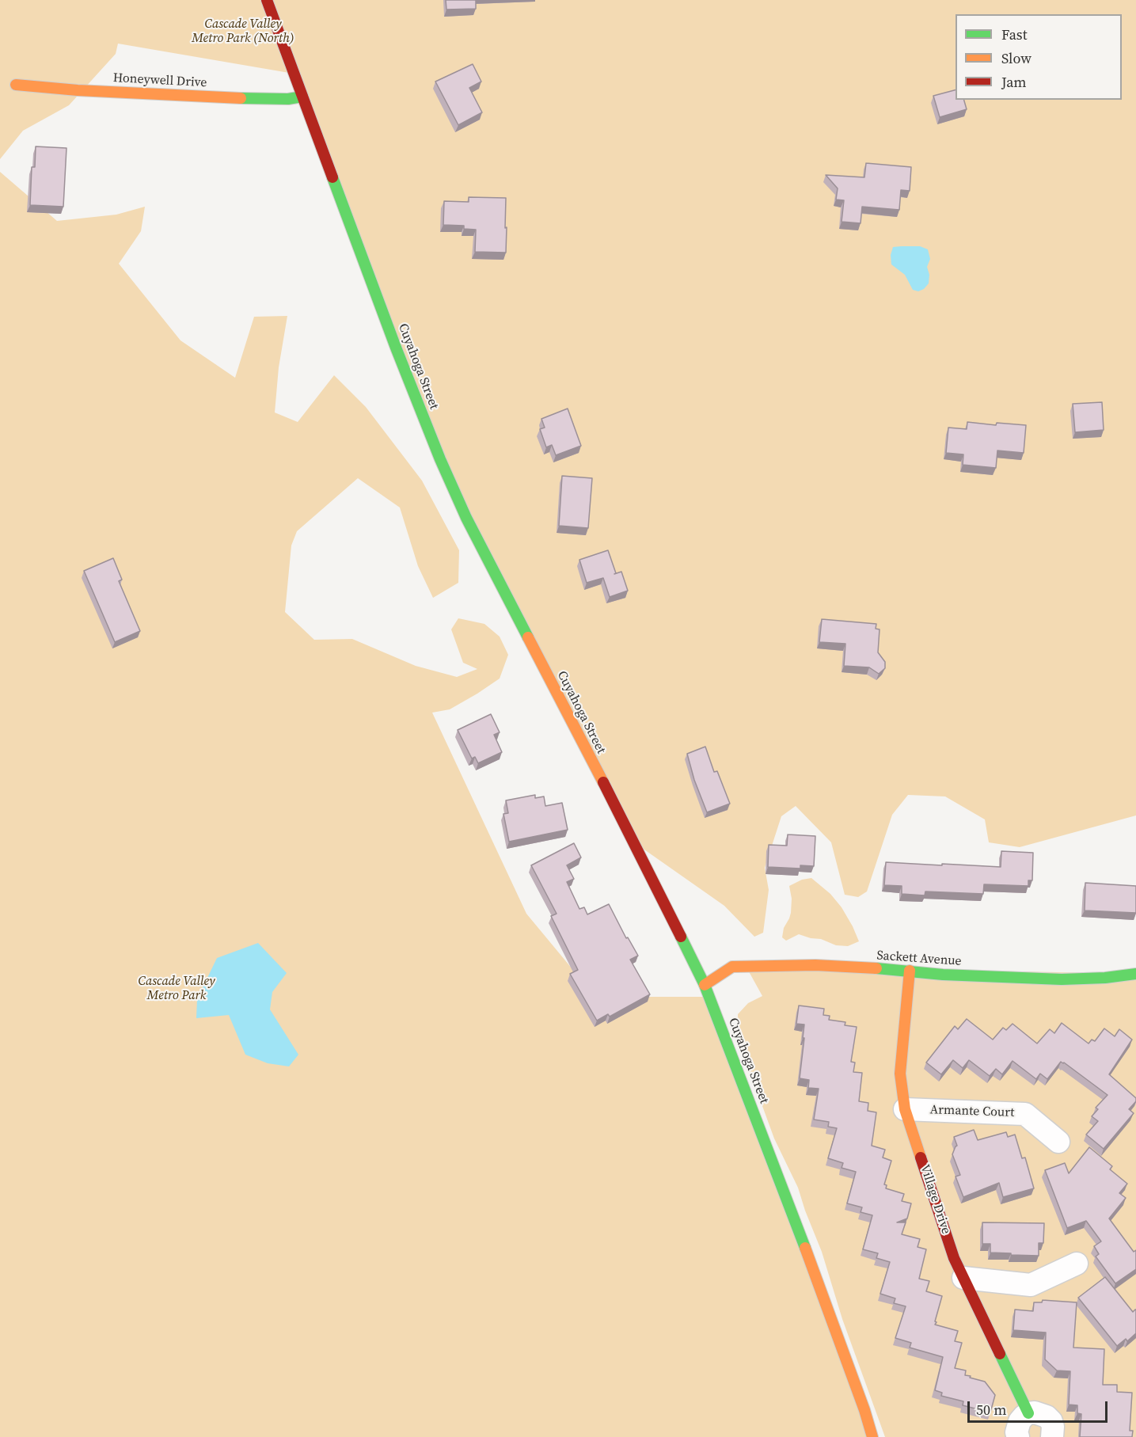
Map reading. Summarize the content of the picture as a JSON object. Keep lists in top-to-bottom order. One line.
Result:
{"streets":{"street":["Honeywell Drive","Cuyahoga Street","Sackett Avenue","Armante Court","Village Drive"]},"crossings":[["Honeywell Drive","Cuyahoga Street"],["Cuyahoga Street","Sackett Avenue"],["Sackett Avenue","Village Drive"],["Armante Court","Village Drive"]],"parks":["Cascade Valley Metro Park (North)","Cascade Valley Metro Park"],"legend":["Fast","Slow","Jam"],"scale_bar":"50 m"}
